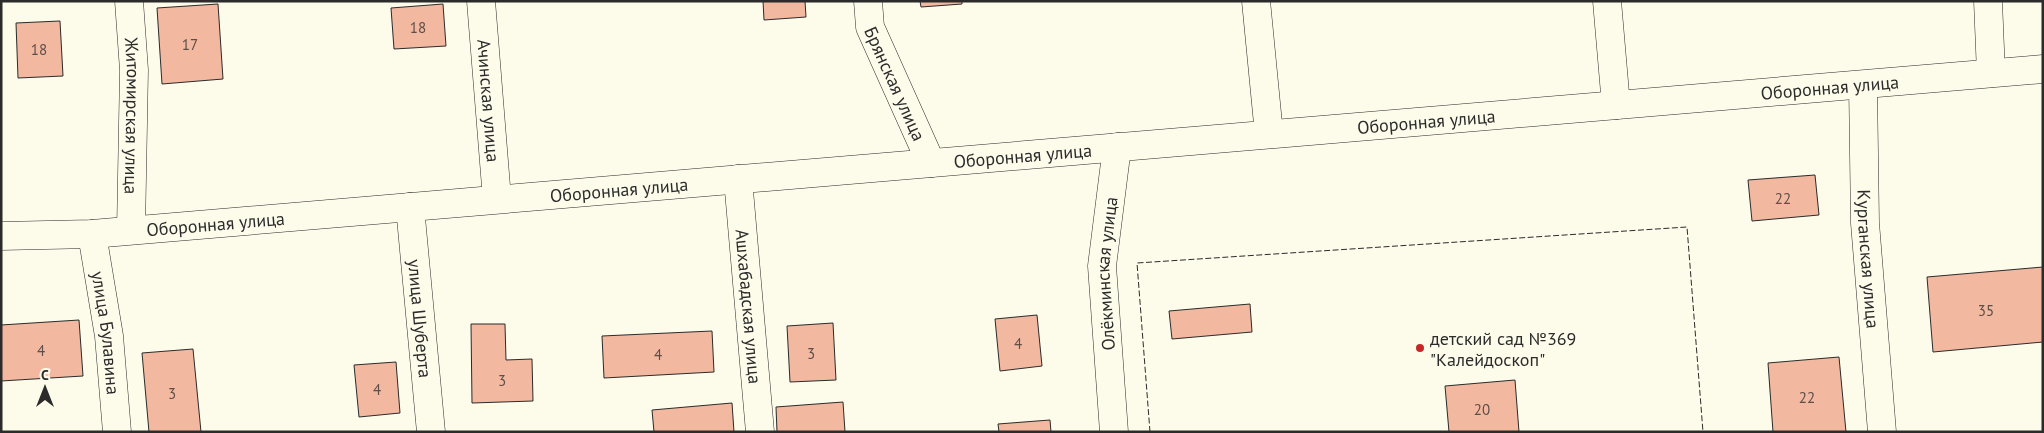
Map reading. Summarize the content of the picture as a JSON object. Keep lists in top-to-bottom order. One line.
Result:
{"streets":{"street":["Брянская улица","Оборонная улица","Ачинская улица","Житомирская улица","Курганская улица","Олёкминская улица","Ашхабадская улица","улица Шуберта","улица Булавина"]},"crossings":[["Брянская улица","Оборонная улица"],["Оборонная улица","Ачинская улица"],["Оборонная улица","Житомирская улица"],["Оборонная улица","Курганская улица"],["Оборонная улица","Олёкминская улица"],["Оборонная улица","Ашхабадская улица"],["Оборонная улица","улица Шуберта"],["Оборонная улица","улица Булавина"]],"places":["детский сад №369 \"Калейдоскоп\""],"house_numbers":["18","17","18","22","35","4","4","3","4","3","4","3","22","20"],"north":"top"}
